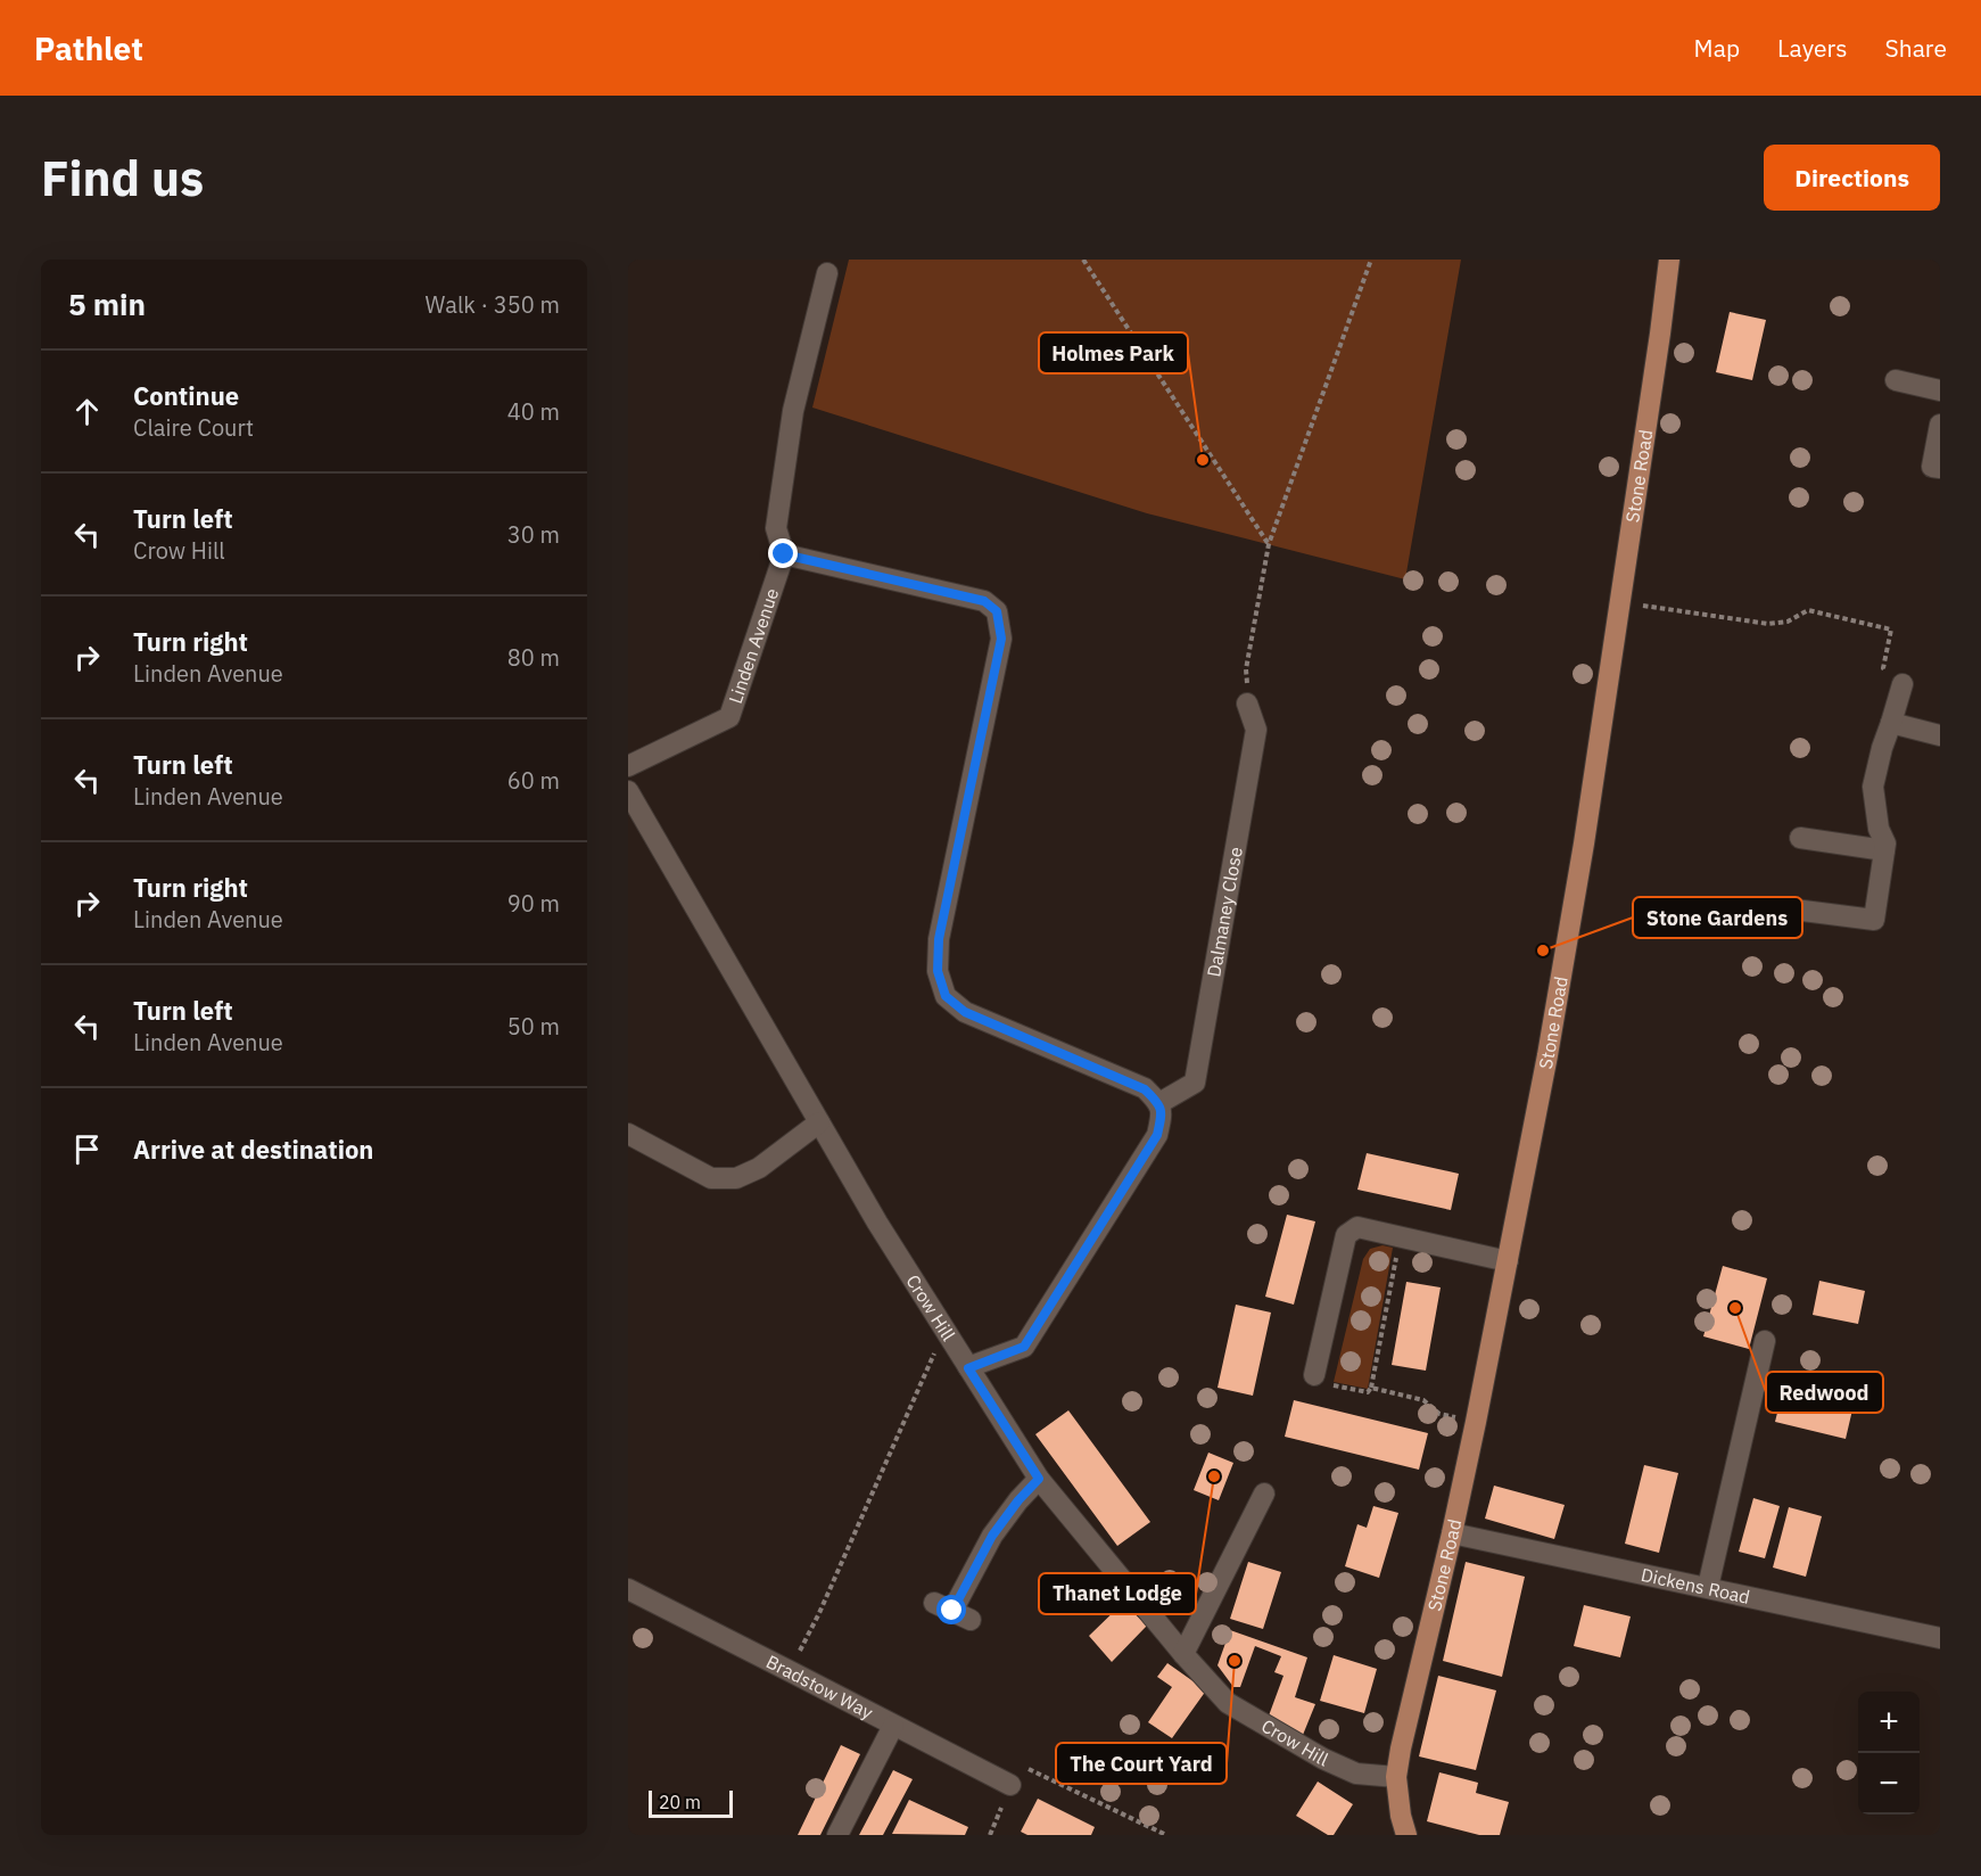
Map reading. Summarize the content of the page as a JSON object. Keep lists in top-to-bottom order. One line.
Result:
{"streets":{"main road":["Stone Road"],"street":["Linden Avenue","Dalmaney Close","Crow Hill","Dickens Road","Bradstow Way"]},"crossings":[["Stone Road","Crow Hill"],["Stone Road","Dickens Road"]],"places":["Holmes Park","Stone Gardens","Redwood","Thanet Lodge","The Court Yard"],"scale_bar":"20 m","page":{"header":"Pathlet","nav":["Map","Layers","Share"],"buttons":"Directions","title":"Find us","heading":["5 min","Walk · 350 m"],"list":[["Continue","Claire Court","40 m"],["Turn left","Crow Hill","30 m"],["Turn right","Linden Avenue","80 m"],["Turn left","Linden Avenue","60 m"],["Turn right","Linden Avenue","90 m"],["Turn left","Linden Avenue","50 m"],"Arrive at destination"],"map_buttons":["+","−"],"scale":"20 m"}}
